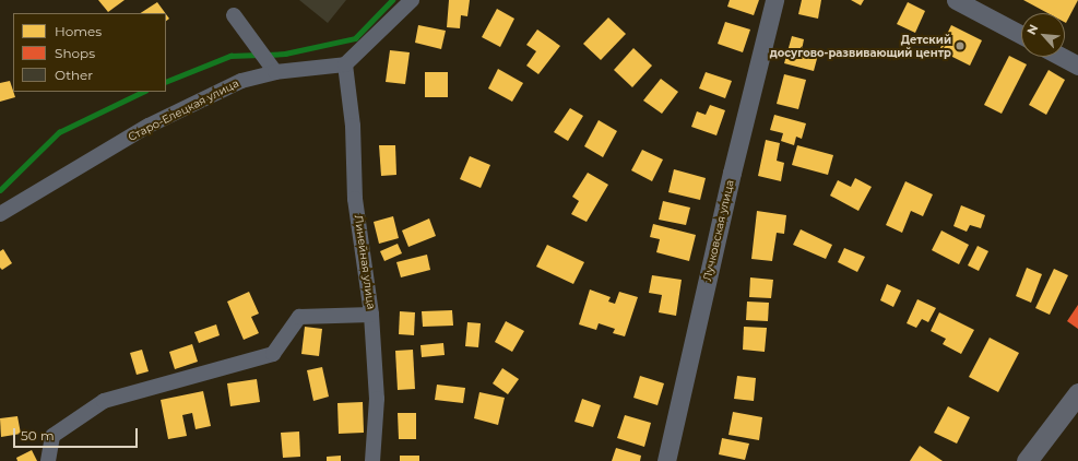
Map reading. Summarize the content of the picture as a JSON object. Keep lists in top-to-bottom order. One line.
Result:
{"streets":{"street":["Старо-Елецкая улица","Лучковская улица","Линейная улица"]},"crossings":[["Старо-Елецкая улица","Линейная улица"]],"places":["Детский досугово-развивающий центр"],"legend":["Homes","Shops","Other"],"scale_bar":"50 m","north":"top left"}
